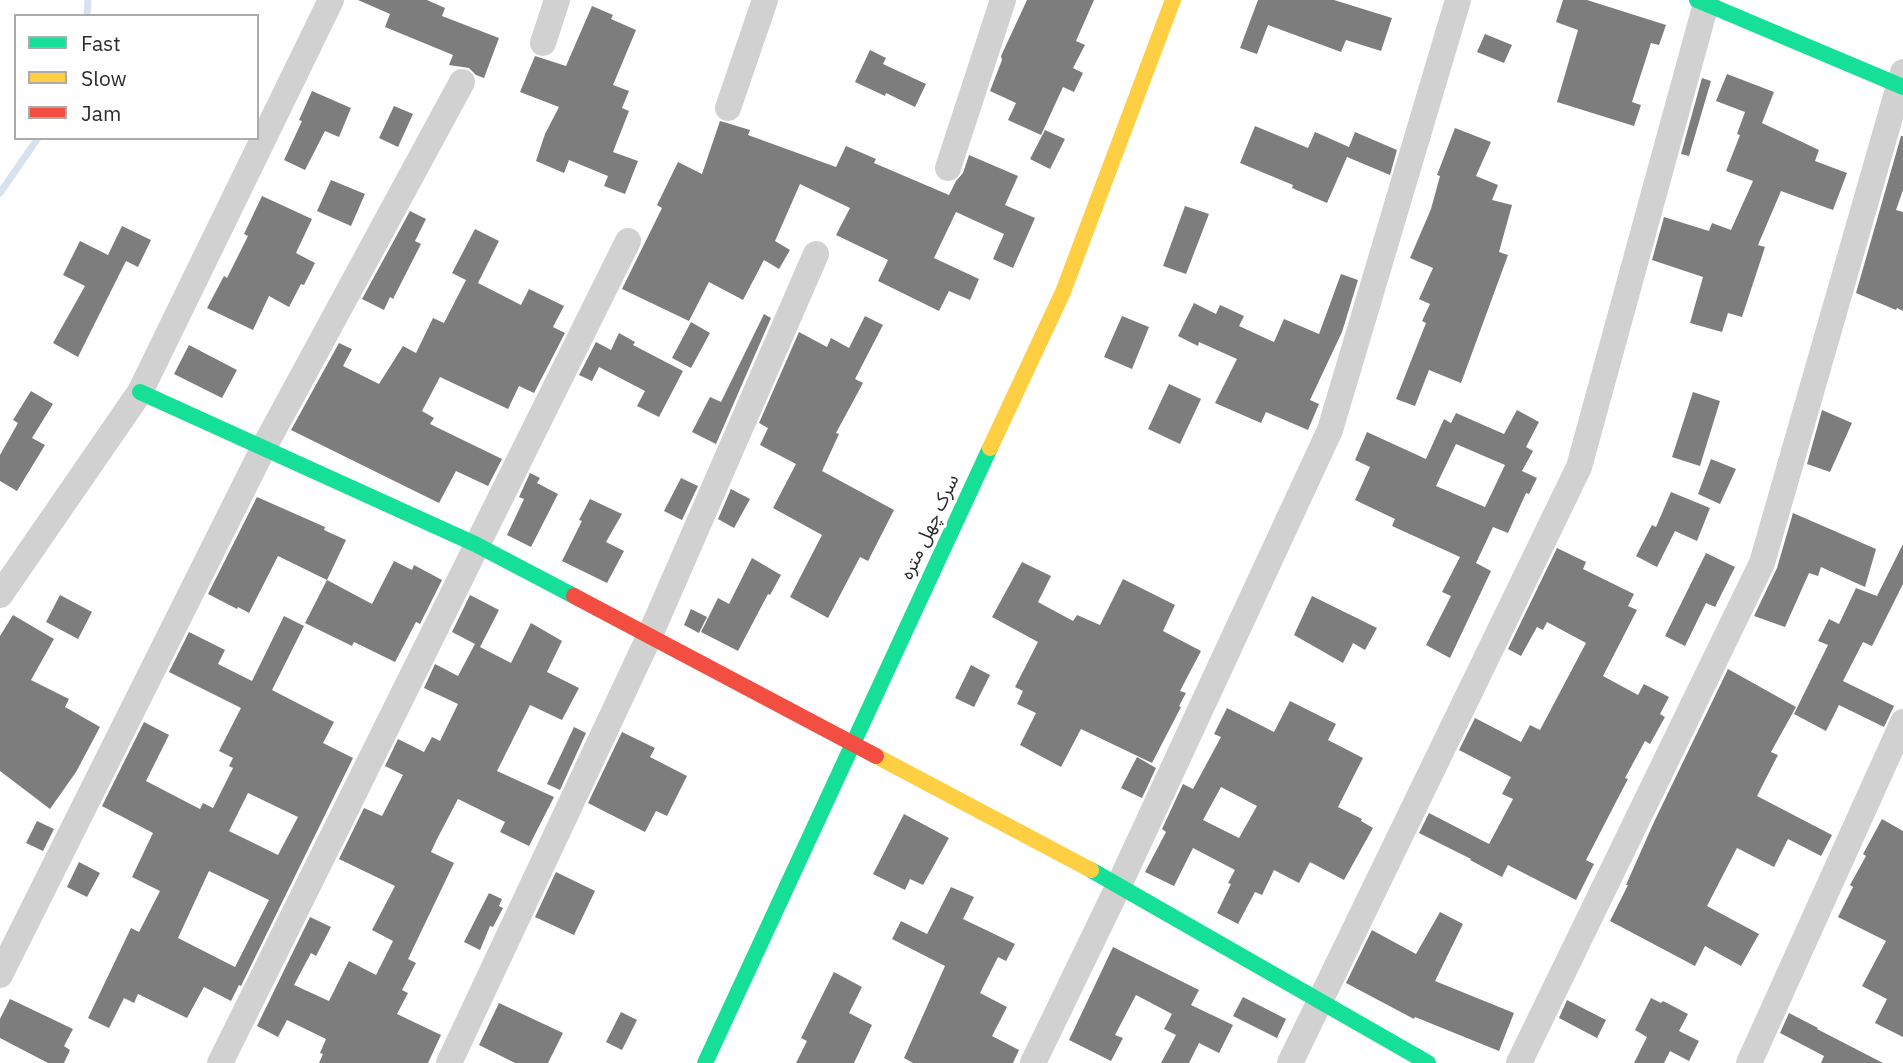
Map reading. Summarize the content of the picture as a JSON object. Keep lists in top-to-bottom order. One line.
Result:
{"streets":{"street":["سرک چهل متره"]},"legend":["Fast","Slow","Jam"]}
